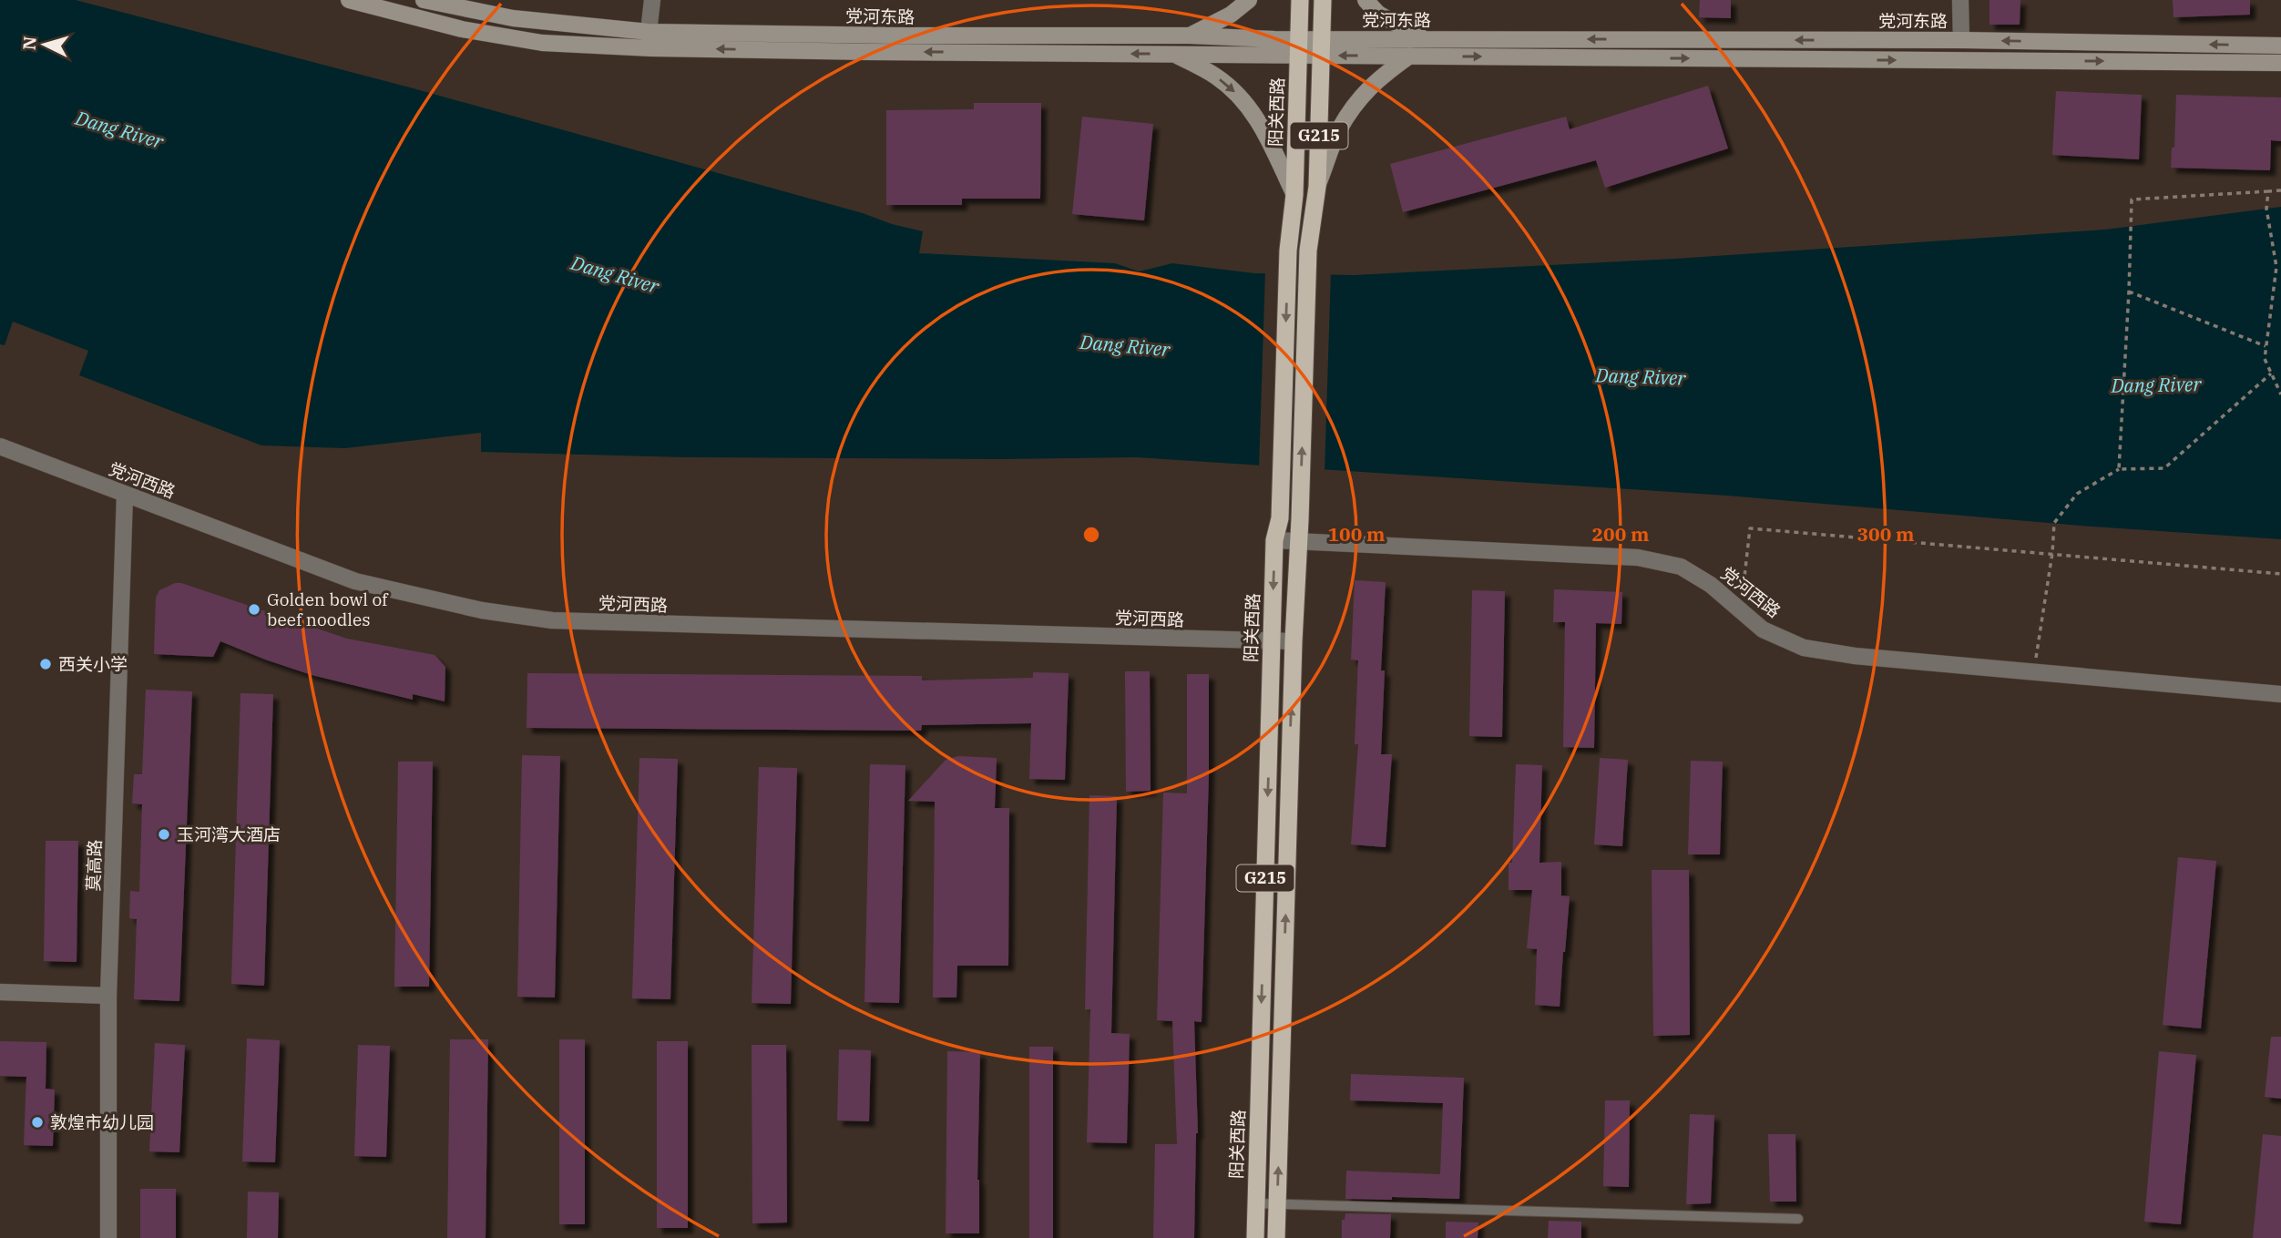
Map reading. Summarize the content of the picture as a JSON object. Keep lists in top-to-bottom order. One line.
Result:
{"streets":{"highway":["阳关西路","G215"],"main road":["党河东路"],"street":["党河西路","莫高路"]},"crossings":[["党河东路","阳关西路"],["党河东路","G215"],["阳关西路","党河西路"],["G215","党河西路"],["党河西路","莫高路"]],"water":["Dang River"],"places":["Golden bowl of beef noodles","西关小学","玉河湾大酒店","敦煌市幼儿园"],"north":"left","rings":["100 m","200 m","300 m"]}
